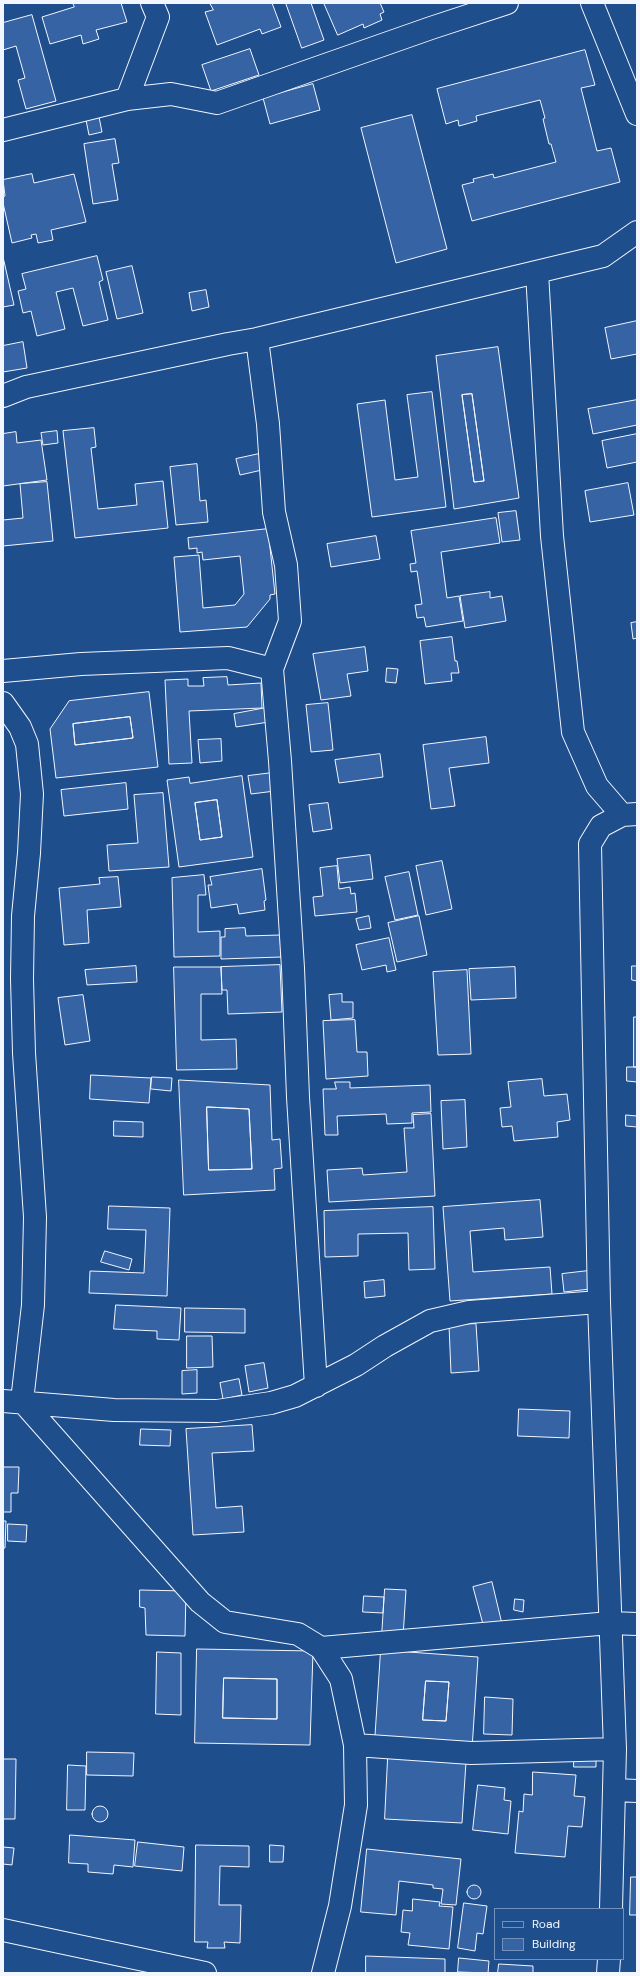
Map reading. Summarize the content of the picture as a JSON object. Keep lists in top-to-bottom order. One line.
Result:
{"legend":["Road","Building"]}
